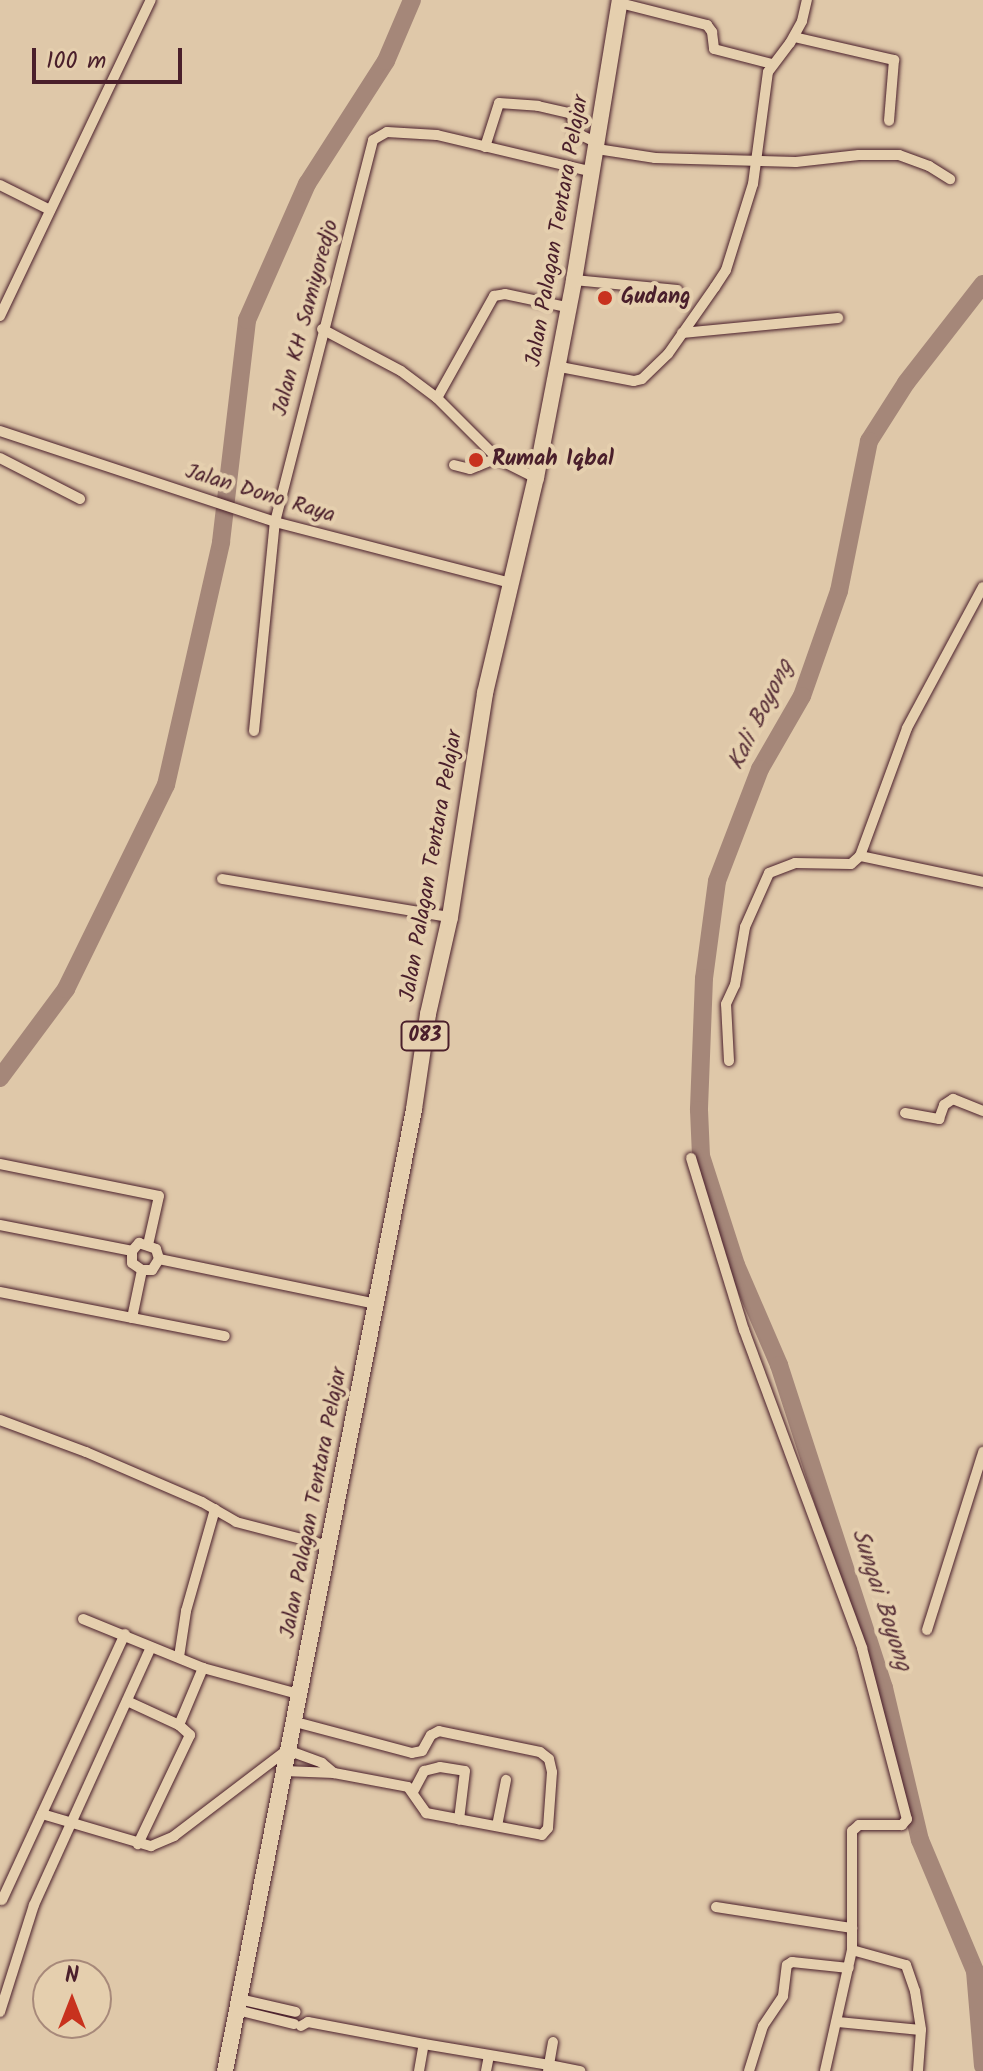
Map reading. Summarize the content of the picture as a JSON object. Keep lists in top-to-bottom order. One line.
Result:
{"streets":{"main road":["Jalan Palagan Tentara Pelajar","083"],"street":["Jalan KH Samiyoredjo","Jalan Dono Raya"]},"crossings":[["Jalan Palagan Tentara Pelajar","Jalan KH Samiyoredjo"],["Jalan Palagan Tentara Pelajar","Jalan Dono Raya"],["Jalan KH Samiyoredjo","Jalan Dono Raya"]],"water":["Kali Boyong","Sungai Boyong"],"places":["Gudang","Rumah Iqbal"],"scale_bar":"100 m","north":"top"}
